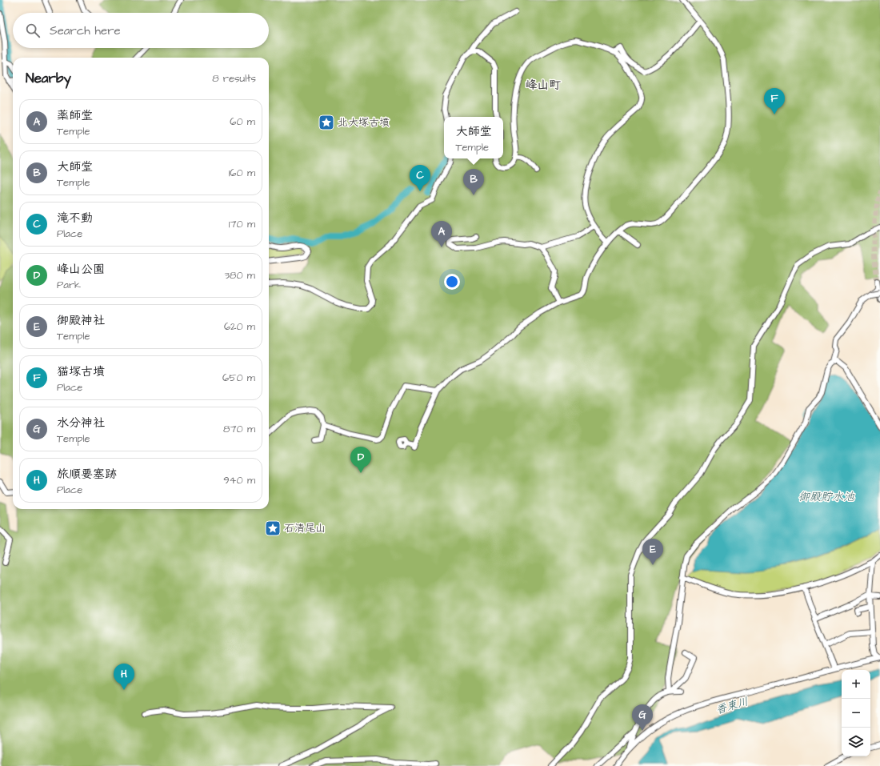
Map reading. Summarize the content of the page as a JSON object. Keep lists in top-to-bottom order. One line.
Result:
{"districts":["峰山町"],"water":["御殿貯水池","香東川"],"places":{"place":["北大塚古墳","石清尾山"]},"page":{"search":"Search here","heading":["Nearby","8 results"],"pins":["F","C","B","A","D","E","H","G"],"list":[{"mark":"A","name":"薬師堂","note":"Temple","value":"60 m"},{"mark":"B","name":"大師堂","note":"Temple","value":"160 m"},{"mark":"C","name":"滝不動","note":"Place","value":"170 m"},{"mark":"D","name":"峰山公園","note":"Park","value":"380 m"},{"mark":"E","name":"御殿神社","note":"Temple","value":"620 m"},{"mark":"F","name":"猫塚古墳","note":"Place","value":"650 m"},{"mark":"G","name":"水分神社","note":"Temple","value":"870 m"},{"mark":"H","name":"旅順要塞跡","note":"Place","value":"940 m"}],"popup":["大師堂","Temple"],"map_buttons":["+","−"]}}
